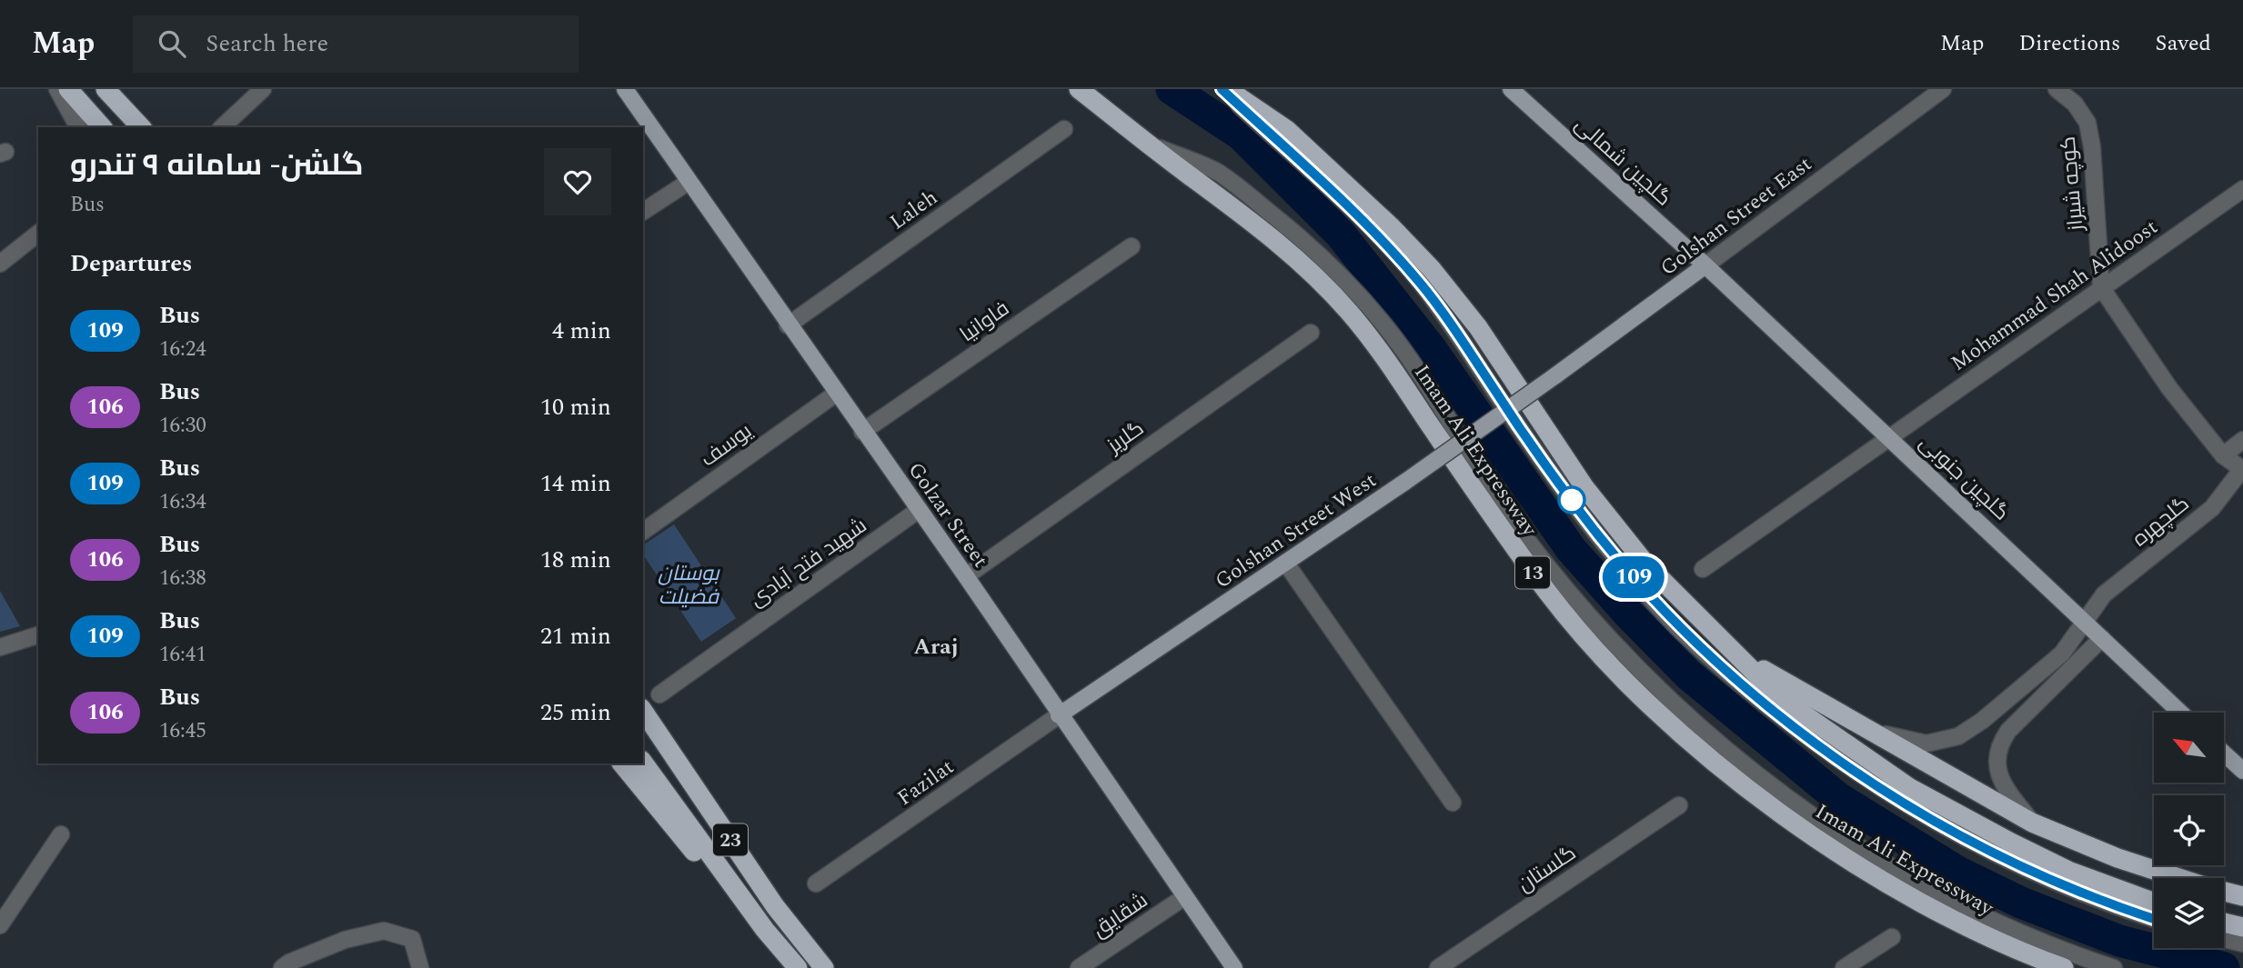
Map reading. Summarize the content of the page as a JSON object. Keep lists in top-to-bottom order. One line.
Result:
{"streets":{"highway":["Imam Ali Expressway","13","23"],"main road":["گلچین شمالی","Golshan Street East","گلچین جنوبی","Golzar Street","Golshan Street West"],"street":["کوچه شیراز","Laleh","Mohammad Shah Alidoost","فاوانیا","گلریز","یوسف","گلچهره","شهید فتح آبادی","Fazilat","گلستان","شقایق"]},"crossings":[["گلچین شمالی","Golshan Street East"],["گلچین شمالی","گلچین جنوبی"],["کوچه شیراز","Mohammad Shah Alidoost"],["کوچه شیراز","گلچهره"],["Laleh","Golzar Street"],["Golshan Street East","گلچین جنوبی"],["Golshan Street East","Golshan Street West"],["Mohammad Shah Alidoost","گلچین جنوبی"],["Mohammad Shah Alidoost","گلچهره"],["فاوانیا","Golzar Street"],["گلریز","Golzar Street"],["یوسف","Golzar Street"],["گلچین جنوبی","گلچهره"],["Golzar Street","Golshan Street West"],["Golzar Street","شهید فتح آبادی"],["Golzar Street","Fazilat"],["Golzar Street","شقایق"],["Golshan Street West","Fazilat"]],"districts":["Araj"],"parks":["بوستان فضیلت"],"lines":["bus line 109"],"north":"top left","page":{"header":"Map","search":"Search here","nav":["Map","Directions","Saved"],"on_map":"109","heading":[["گلشن- سامانه ۹ تندرو","Bus"],"Departures"],"list":[{"mark":"109","name":"Bus","note":"16:24","value":"4 min"},{"mark":"106","name":"Bus","note":"16:30","value":"10 min"},{"mark":"109","name":"Bus","note":"16:34","value":"14 min"},{"mark":"106","name":"Bus","note":"16:38","value":"18 min"},{"mark":"109","name":"Bus","note":"16:41","value":"21 min"},{"mark":"106","name":"Bus","note":"16:45","value":"25 min"}]}}
